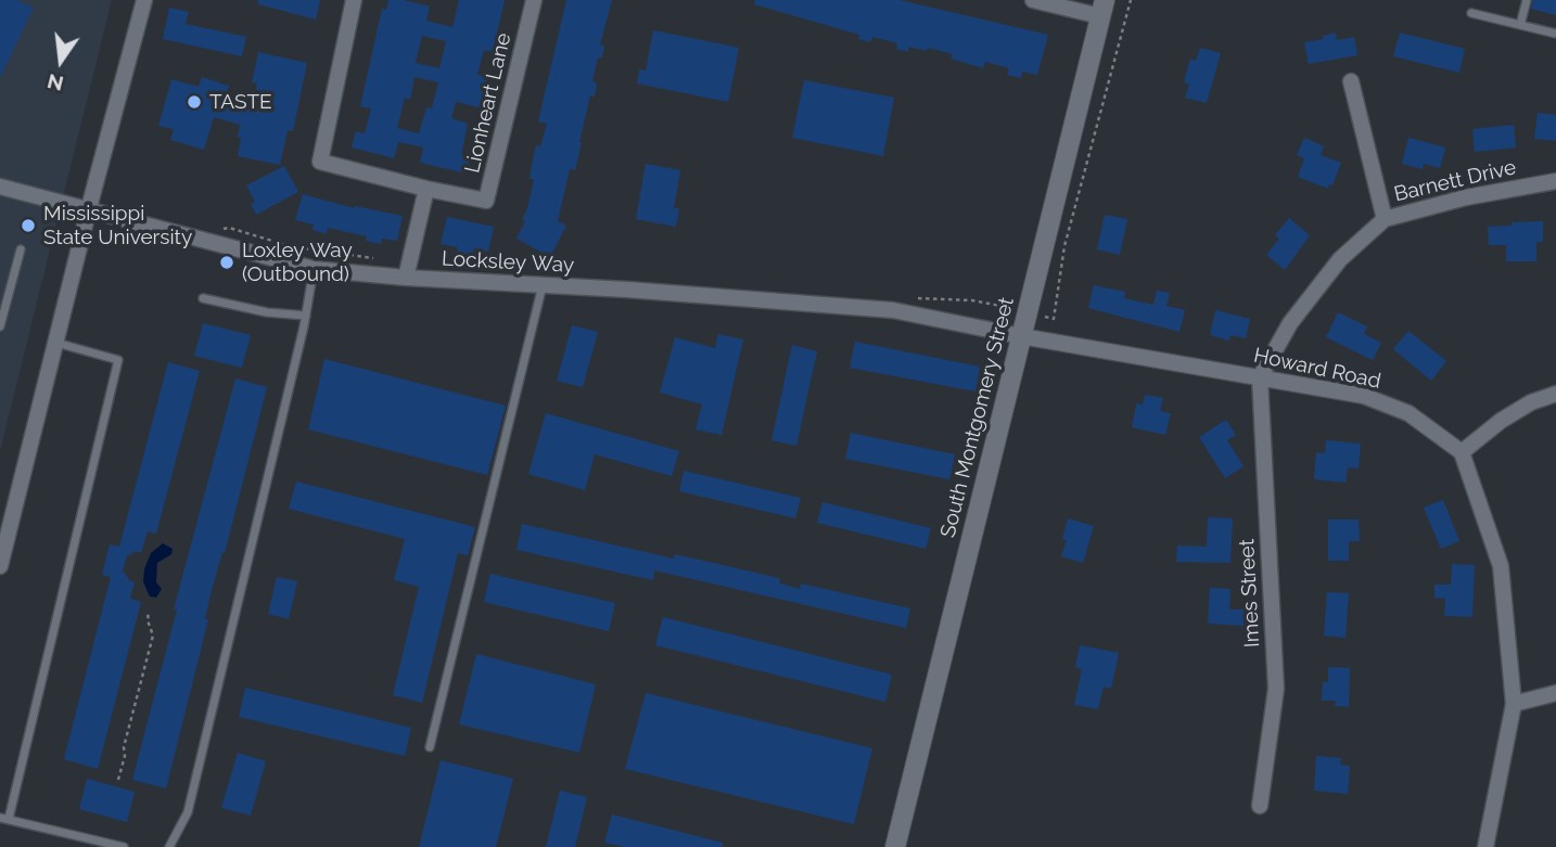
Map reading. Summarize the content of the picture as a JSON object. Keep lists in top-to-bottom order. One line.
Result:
{"streets":{"street":["Lionheart Lane","Barnett Drive","Locksley Way","Howard Road","South Montgomery Street","Imes Street"]},"crossings":[["Barnett Drive","Howard Road"],["Barnett Drive","Imes Street"],["Locksley Way","Howard Road"],["Locksley Way","South Montgomery Street"],["Howard Road","South Montgomery Street"],["Howard Road","Imes Street"]],"places":["TASTE","Mississippi State University","Loxley Way (Outbound)"],"north":"bottom"}
